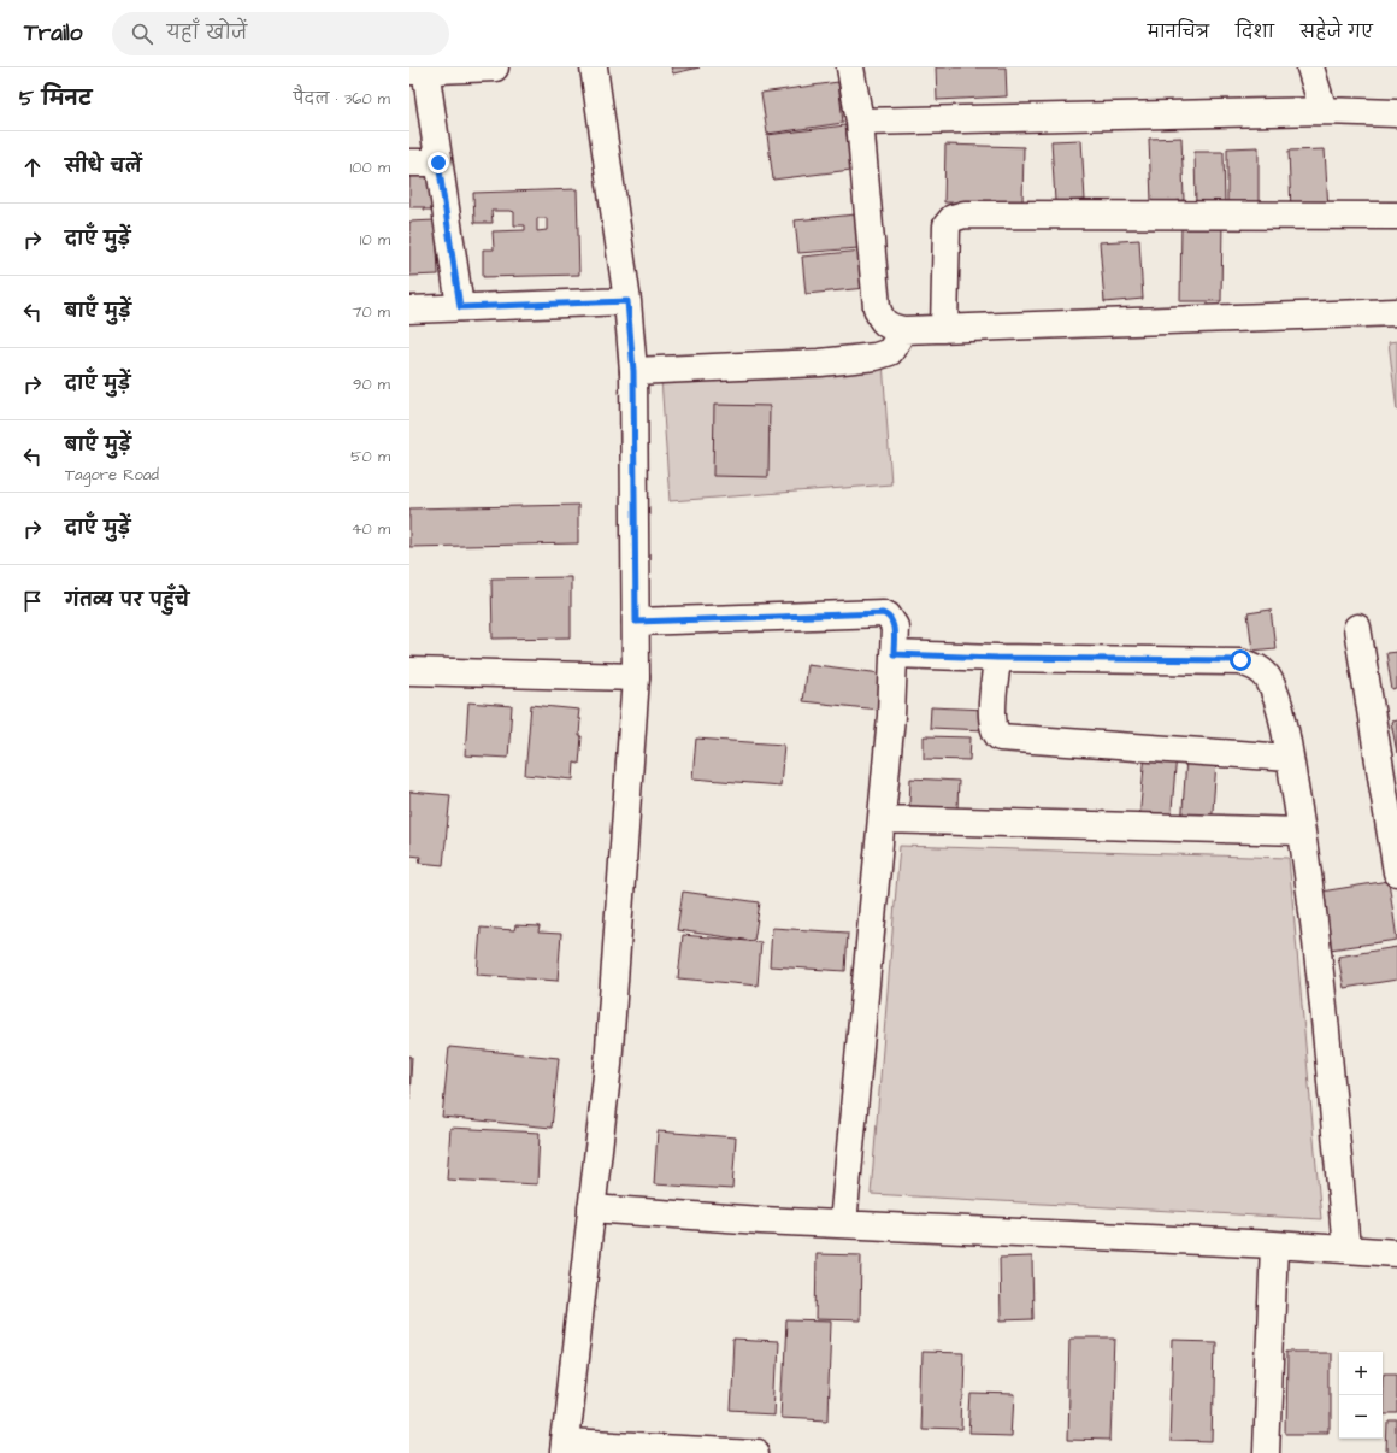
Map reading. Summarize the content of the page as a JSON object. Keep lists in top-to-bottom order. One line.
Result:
{"page":{"header":"Trailo","search":"यहाँ खोजें","nav":["मानचित्र","दिशा","सहेजे गए"],"heading":["5 मिनट","पैदल · 360 m"],"list":[["सीधे चलें","100 m"],["दाएँ मुड़ें","10 m"],["बाएँ मुड़ें","70 m"],["दाएँ मुड़ें","90 m"],["बाएँ मुड़ें","Tagore Road","50 m"],["दाएँ मुड़ें","40 m"],"गंतव्य पर पहुँचे"],"map_buttons":["+","−"]}}
